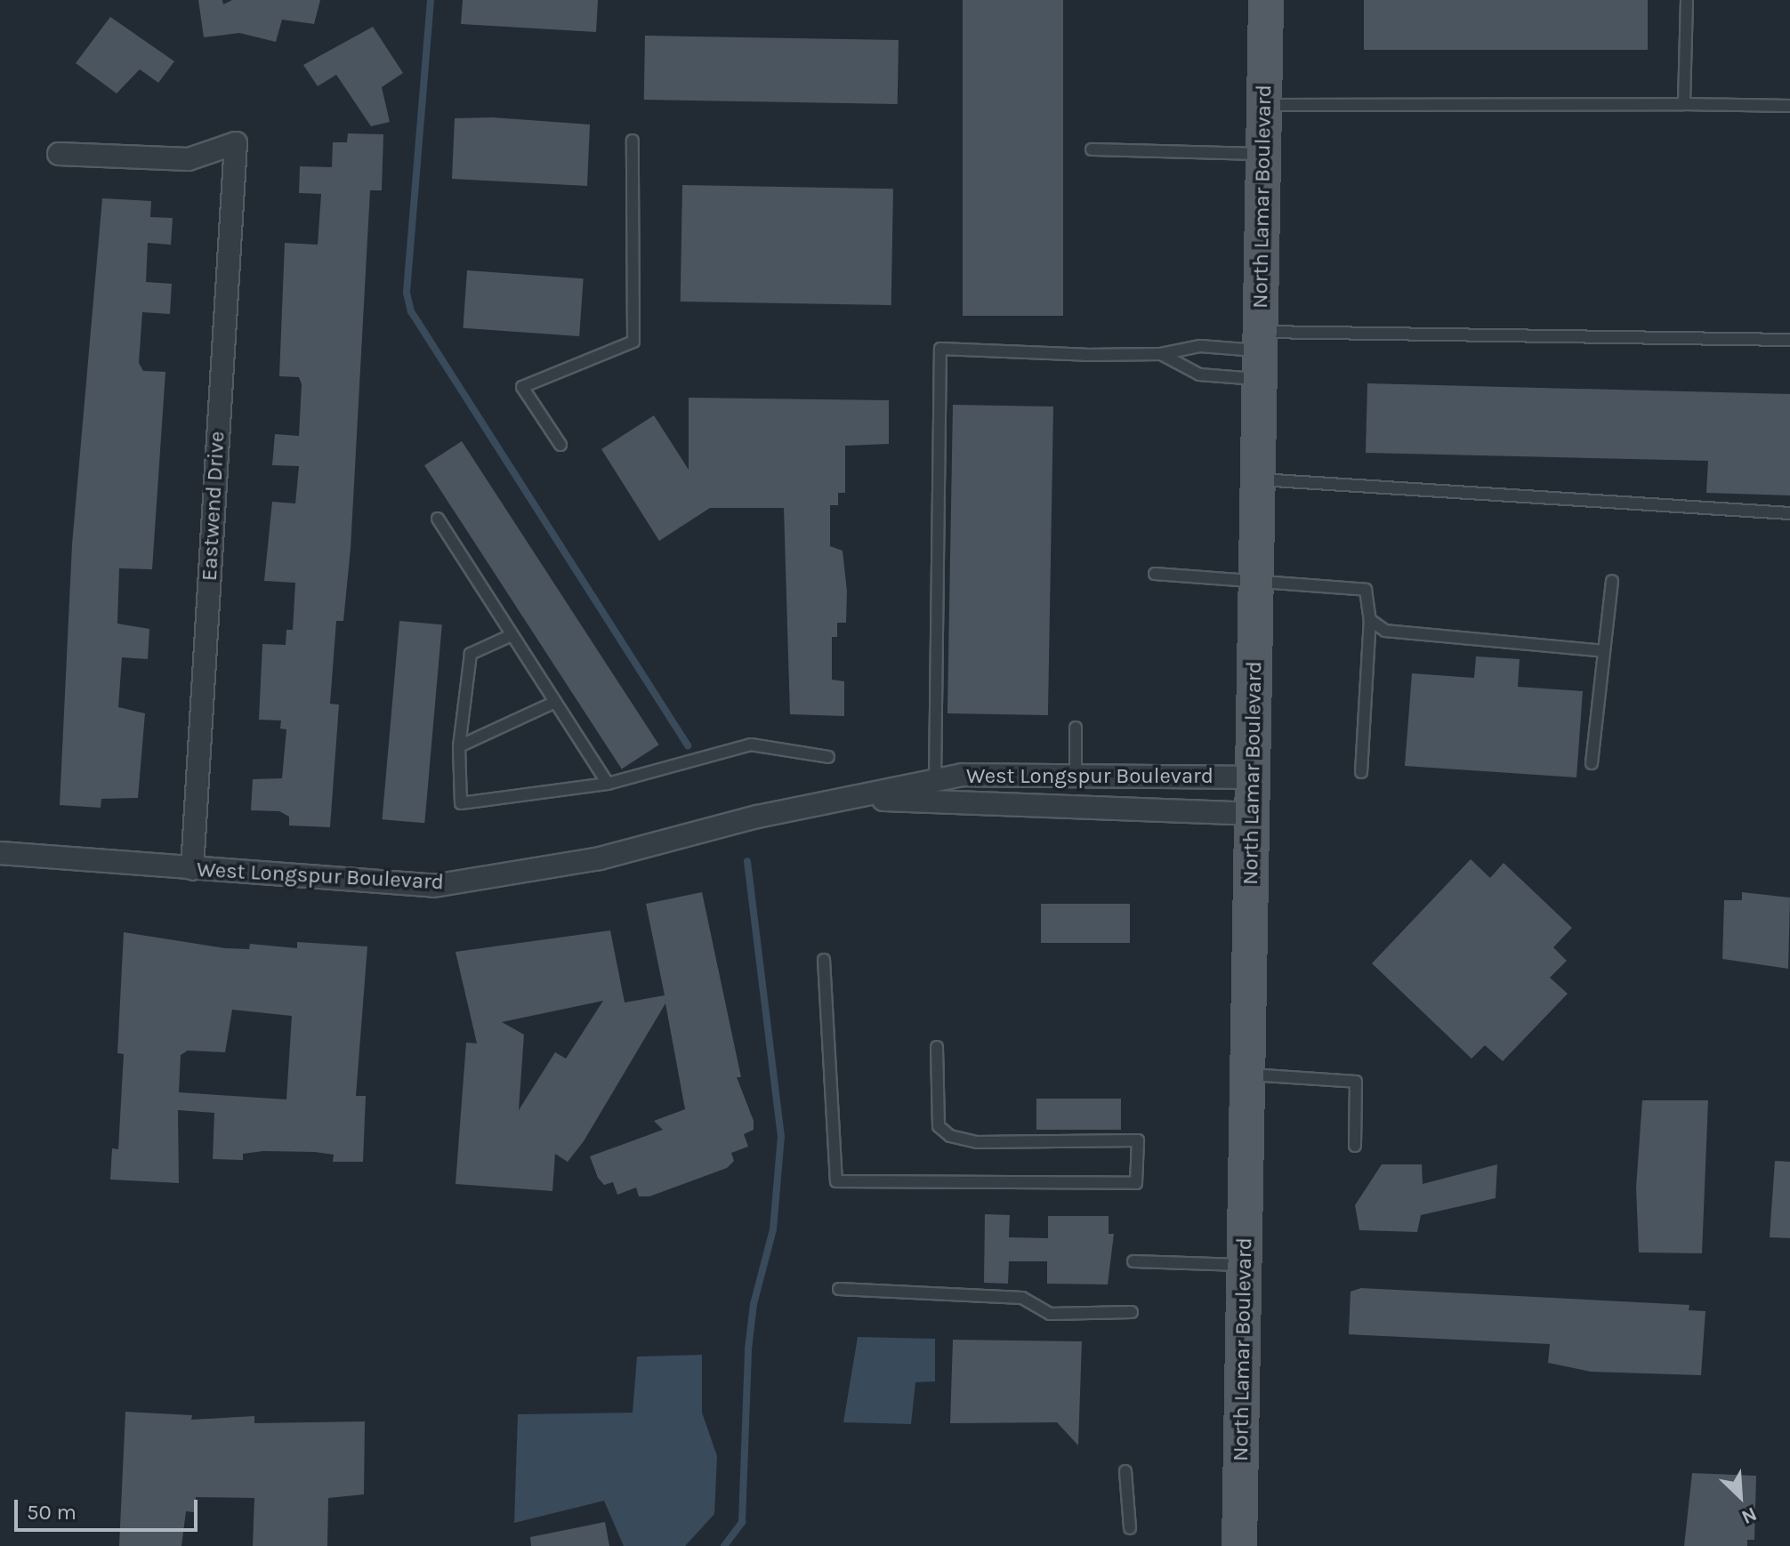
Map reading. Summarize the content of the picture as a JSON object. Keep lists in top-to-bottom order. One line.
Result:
{"streets":{"main road":["North Lamar Boulevard"],"street":["Eastwend Drive","West Longspur Boulevard"]},"crossings":[["North Lamar Boulevard","West Longspur Boulevard"],["Eastwend Drive","West Longspur Boulevard"]],"scale_bar":"50 m","north":"bottom right"}
